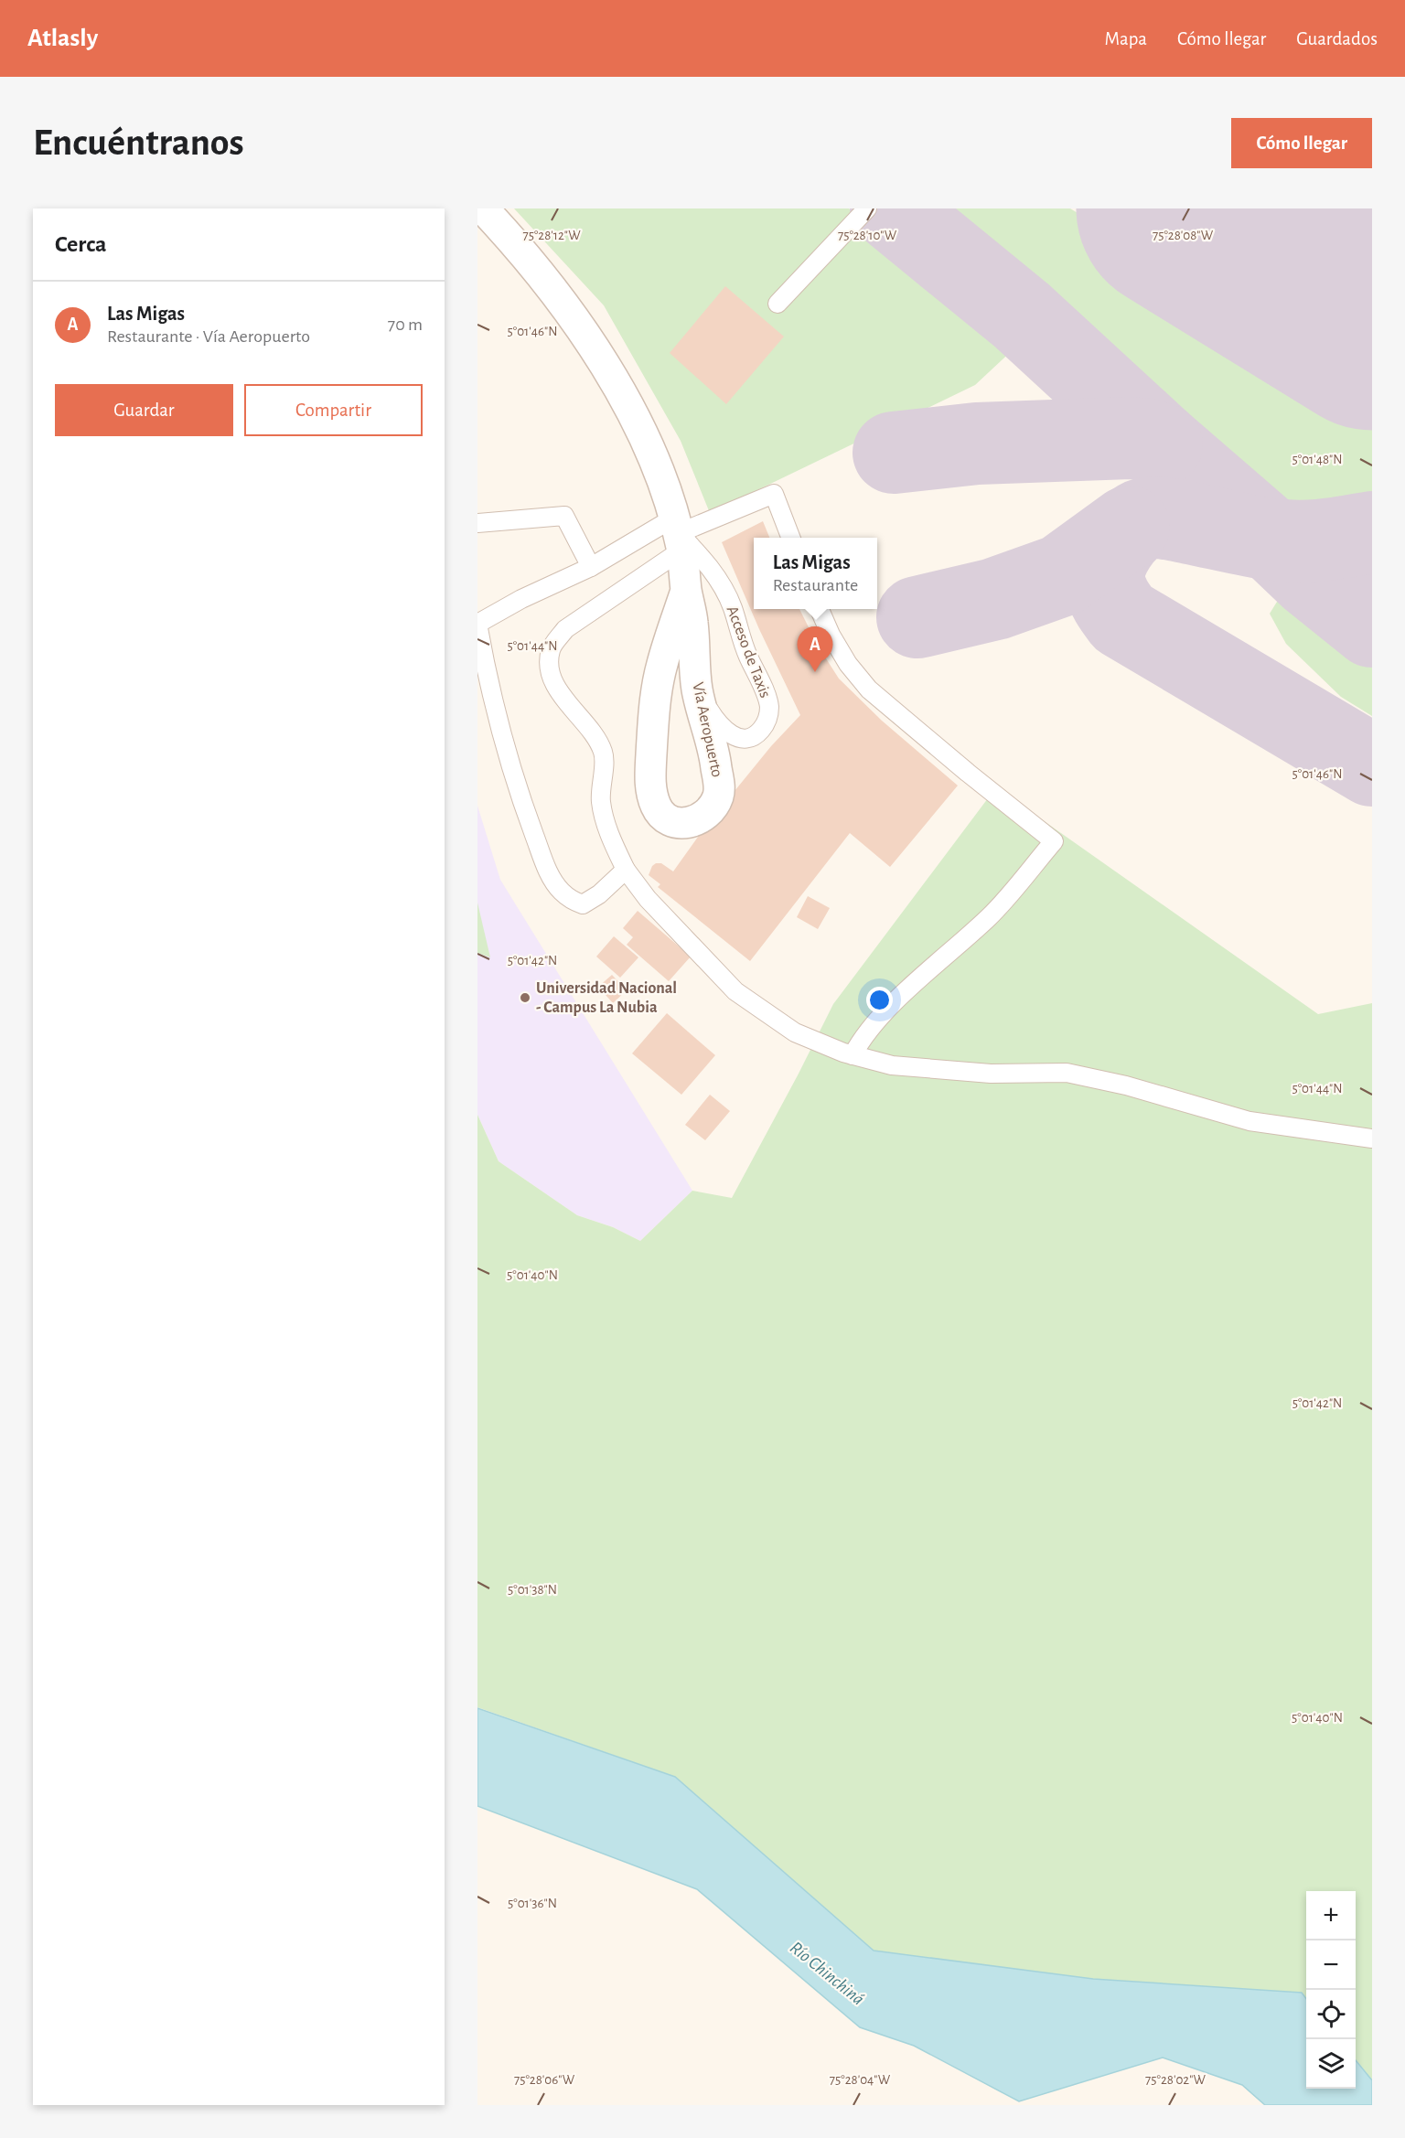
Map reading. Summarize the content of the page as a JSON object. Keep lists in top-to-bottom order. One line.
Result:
{"streets":{"street":["Vía Aeropuerto"],"lane":["Acceso de Taxis"]},"crossings":[["Acceso de Taxis","Vía Aeropuerto"]],"water":["Río Chinchiná"],"places":["Universidad Nacional - Campus La Nubia"],"page":{"header":"Atlasly","nav":["Mapa","Cómo llegar","Guardados"],"buttons":["Cómo llegar",["Guardar","Compartir"]],"title":"Encuéntranos","heading":"Cerca","list":[{"mark":"A","name":"Las Migas","note":"Restaurante · Vía Aeropuerto","value":"70 m"}],"popup":["Las Migas","Restaurante"],"pins":"A","map_buttons":["+","−"]},"coordinates":["75°28'12\"W","75°28'10\"W","75°28'08\"W","5°01'46\"N","5°01'48\"N","5°01'44\"N","5°01'42\"N","5°01'40\"N","5°01'38\"N","5°01'36\"N","75°28'06\"W","75°28'04\"W","75°28'02\"W"]}
